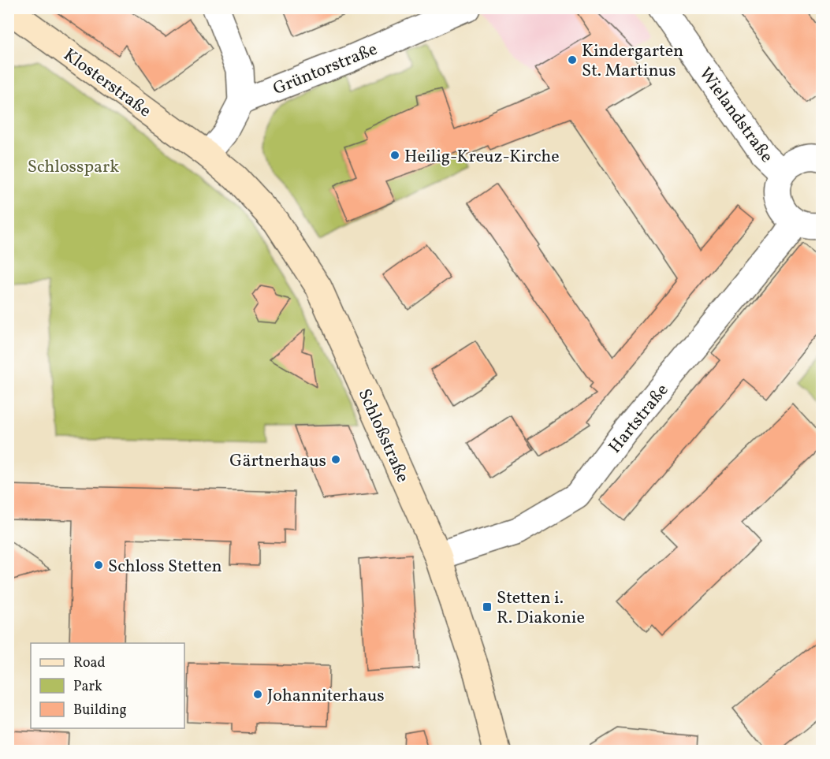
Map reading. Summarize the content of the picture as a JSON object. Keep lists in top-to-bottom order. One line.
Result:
{"streets":{"main road":["Klosterstraße","Schloßstraße"],"street":["Grüntorstraße","Wielandstraße","Hartstraße"]},"crossings":[["Klosterstraße","Schloßstraße"],["Hartstraße","Schloßstraße"]],"parks":["Schlosspark"],"places":{"other":["Kindergarten St. Martinus","Heilig-Kreuz-Kirche","Gärtnerhaus","Schloss Stetten","Johanniterhaus"],"transit":["Stetten i. R. Diakonie"]},"legend":["Road","Park","Building"]}
